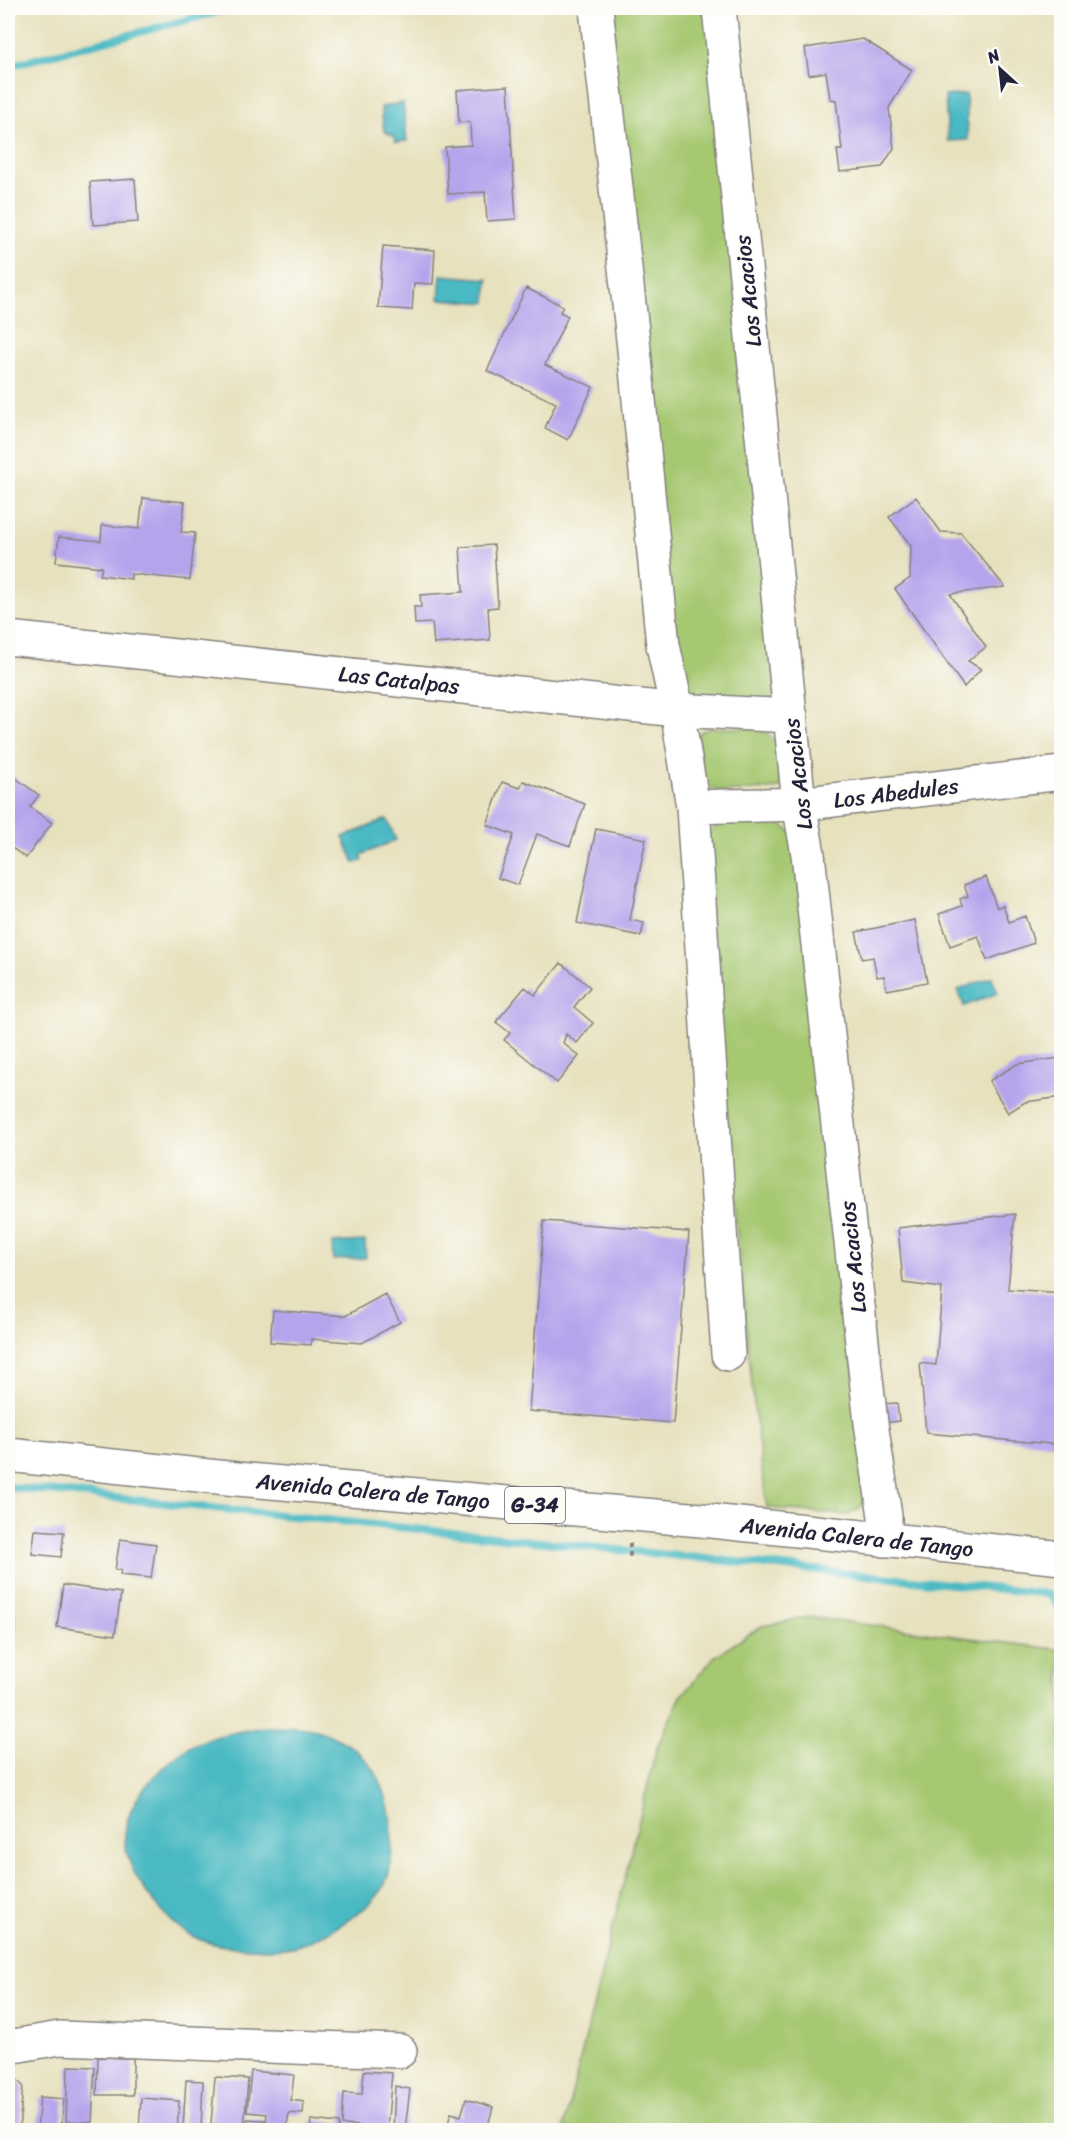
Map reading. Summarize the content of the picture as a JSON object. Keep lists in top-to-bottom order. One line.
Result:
{"streets":{"street":["Los Acacios","Las Catalpas","Los Abedules","Avenida Calera de Tango","G-34"]},"crossings":[["Los Acacios","Las Catalpas"],["Los Acacios","Los Abedules"],["Los Acacios","Avenida Calera de Tango"]],"north":"top left"}
